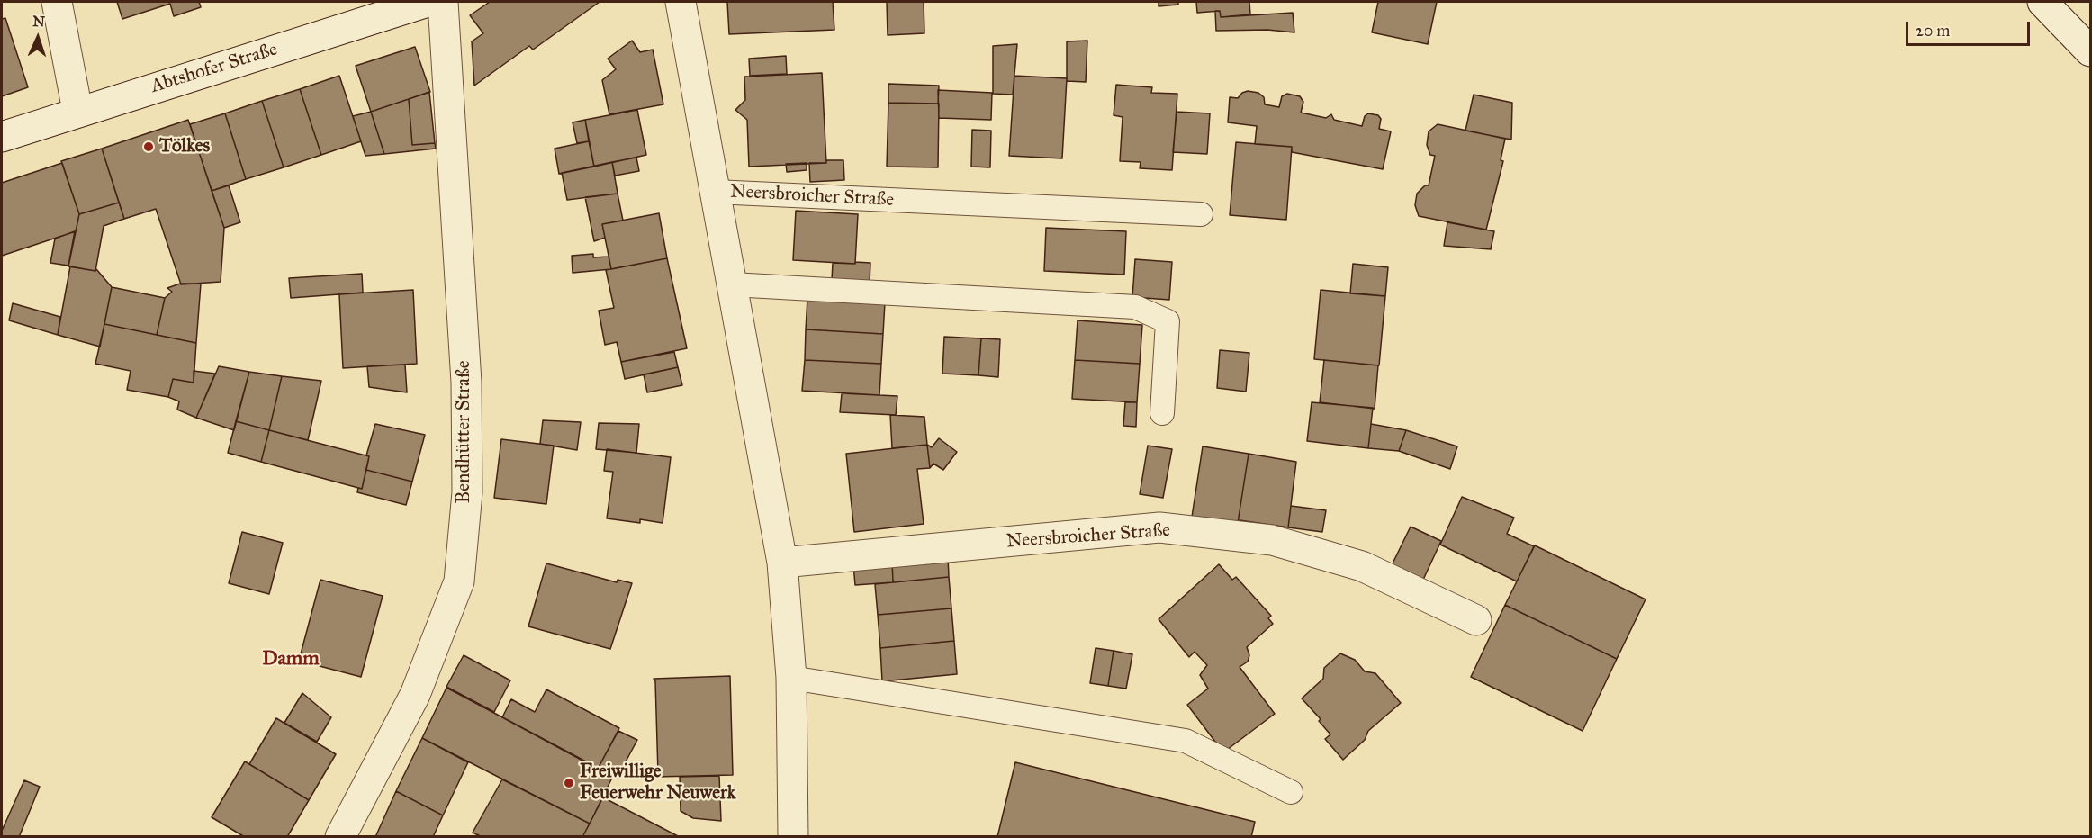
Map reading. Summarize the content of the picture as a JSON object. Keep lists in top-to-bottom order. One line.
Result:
{"streets":{"street":["Abtshofer Straße","Neersbroicher Straße","Bendhütter Straße"]},"districts":["Damm"],"places":["Tölkes","Freiwillige Feuerwehr Neuwerk"],"scale_bar":"20 m","north":"top"}
